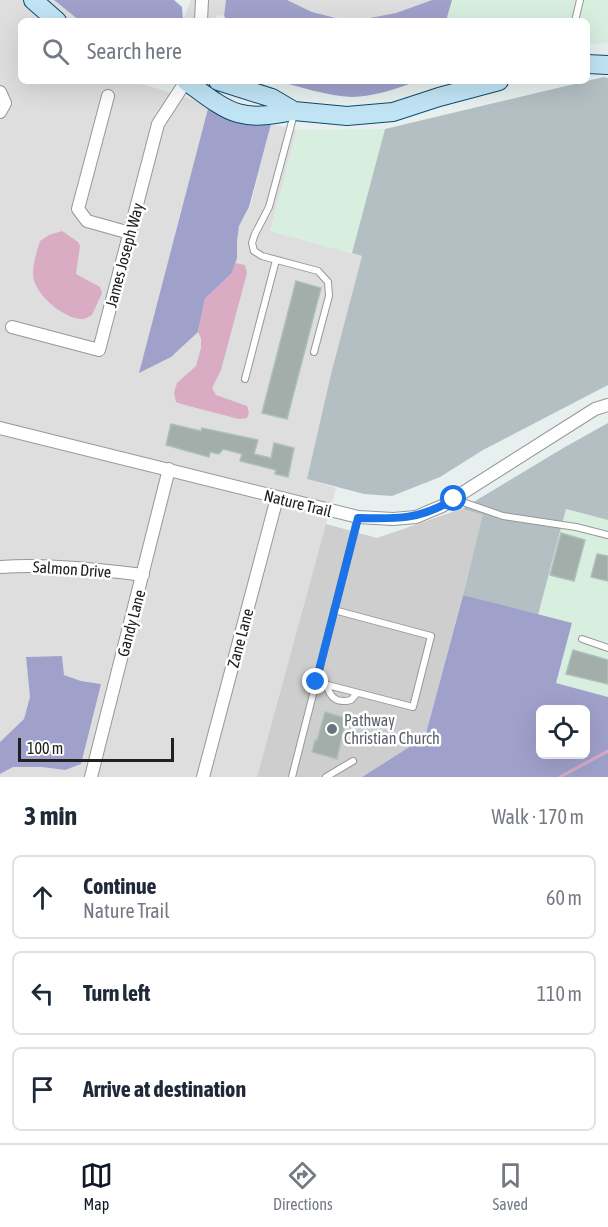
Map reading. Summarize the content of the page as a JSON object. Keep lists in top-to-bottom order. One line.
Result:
{"streets":{"street":["James Joseph Way","Nature Trail","Salmon Drive","Gandy Lane","Zane Lane"]},"crossings":[["Nature Trail","Gandy Lane"],["Nature Trail","Zane Lane"],["Salmon Drive","Gandy Lane"]],"places":["Pathway Christian Church"],"scale_bar":"100 m","page":{"search":"Search here","scale":"100 m","heading":["3 min","Walk · 170 m"],"list":[["Continue","Nature Trail","60 m"],["Turn left","110 m"],"Arrive at destination"],"nav":["Map","Directions","Saved"]}}
